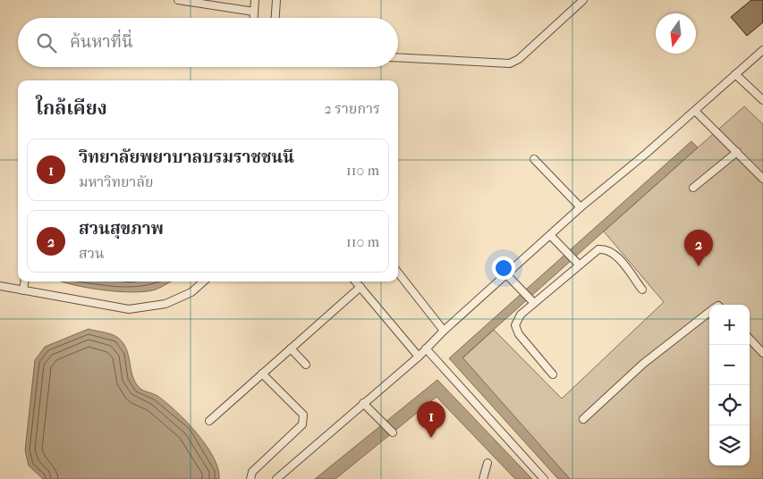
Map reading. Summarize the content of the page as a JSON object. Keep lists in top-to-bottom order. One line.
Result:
{"north":"bottom","page":{"search":"ค้นหาที่นี่","heading":["ใกล้เคียง","2 รายการ"],"list":[{"mark":"1","name":"วิทยาลัยพยาบาลบรมราชชนนี","note":"มหาวิทยาลัย","value":"110 m"},{"mark":"2","name":"สวนสุขภาพ","note":"สวน","value":"110 m"}],"pins":["2","1"],"map_buttons":["+","−"]}}
